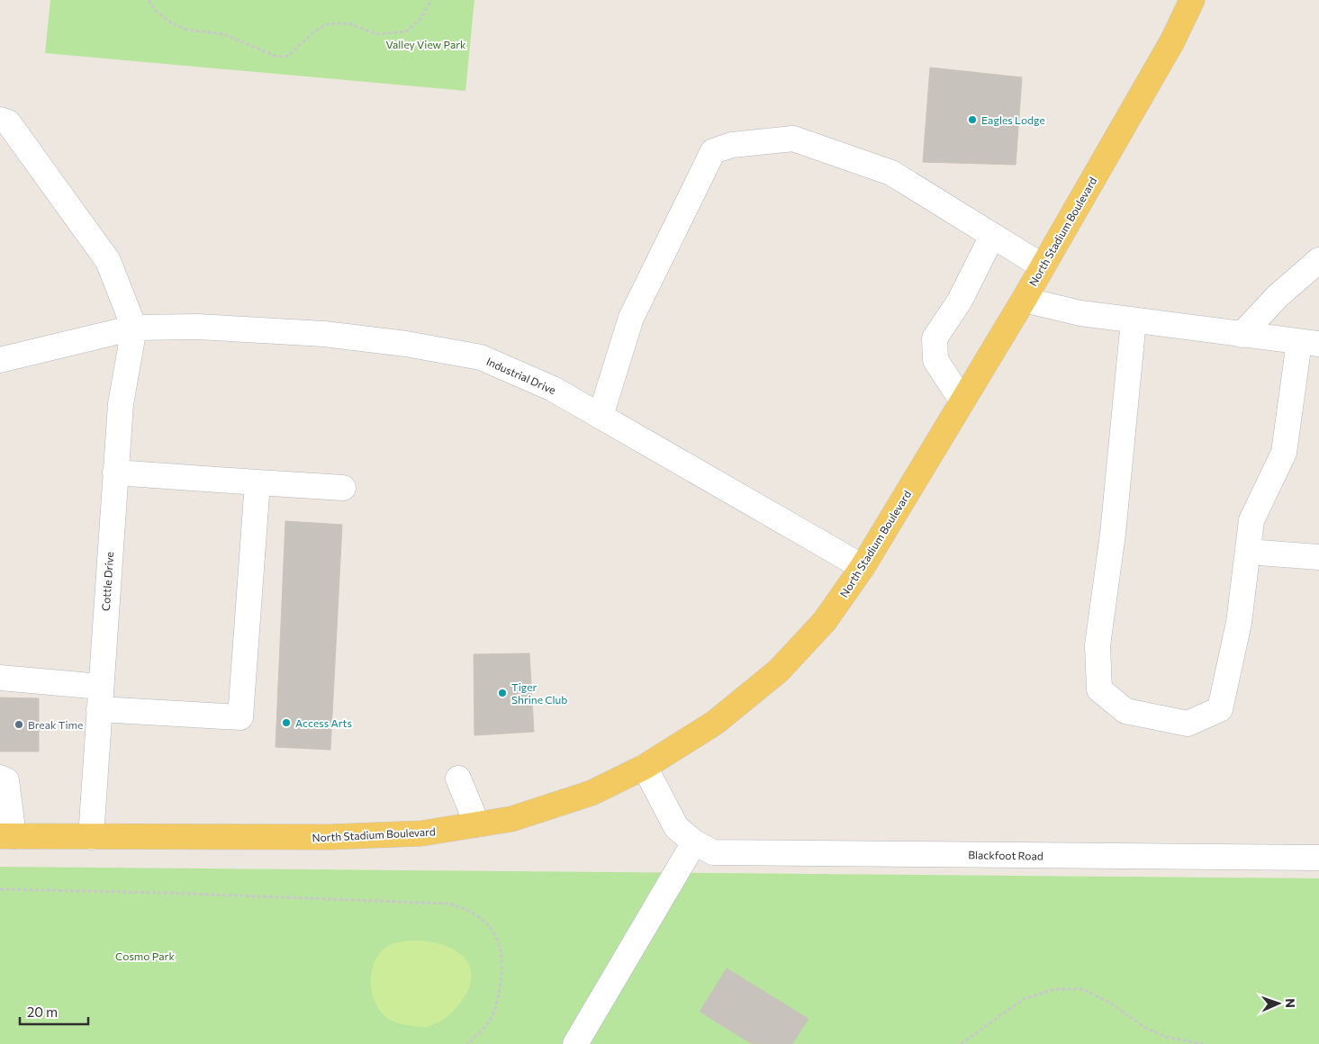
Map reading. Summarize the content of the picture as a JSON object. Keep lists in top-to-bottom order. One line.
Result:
{"streets":{"main road":["North Stadium Boulevard"],"street":["Industrial Drive","Cottle Drive","Blackfoot Road"]},"crossings":[["North Stadium Boulevard","Industrial Drive"],["North Stadium Boulevard","Cottle Drive"],["North Stadium Boulevard","Blackfoot Road"],["Industrial Drive","Cottle Drive"]],"parks":["Valley View Park","Cosmo Park"],"places":["Eagles Lodge","Tiger Shrine Club","Access Arts","Break Time"],"scale_bar":"20 m","north":"right"}
